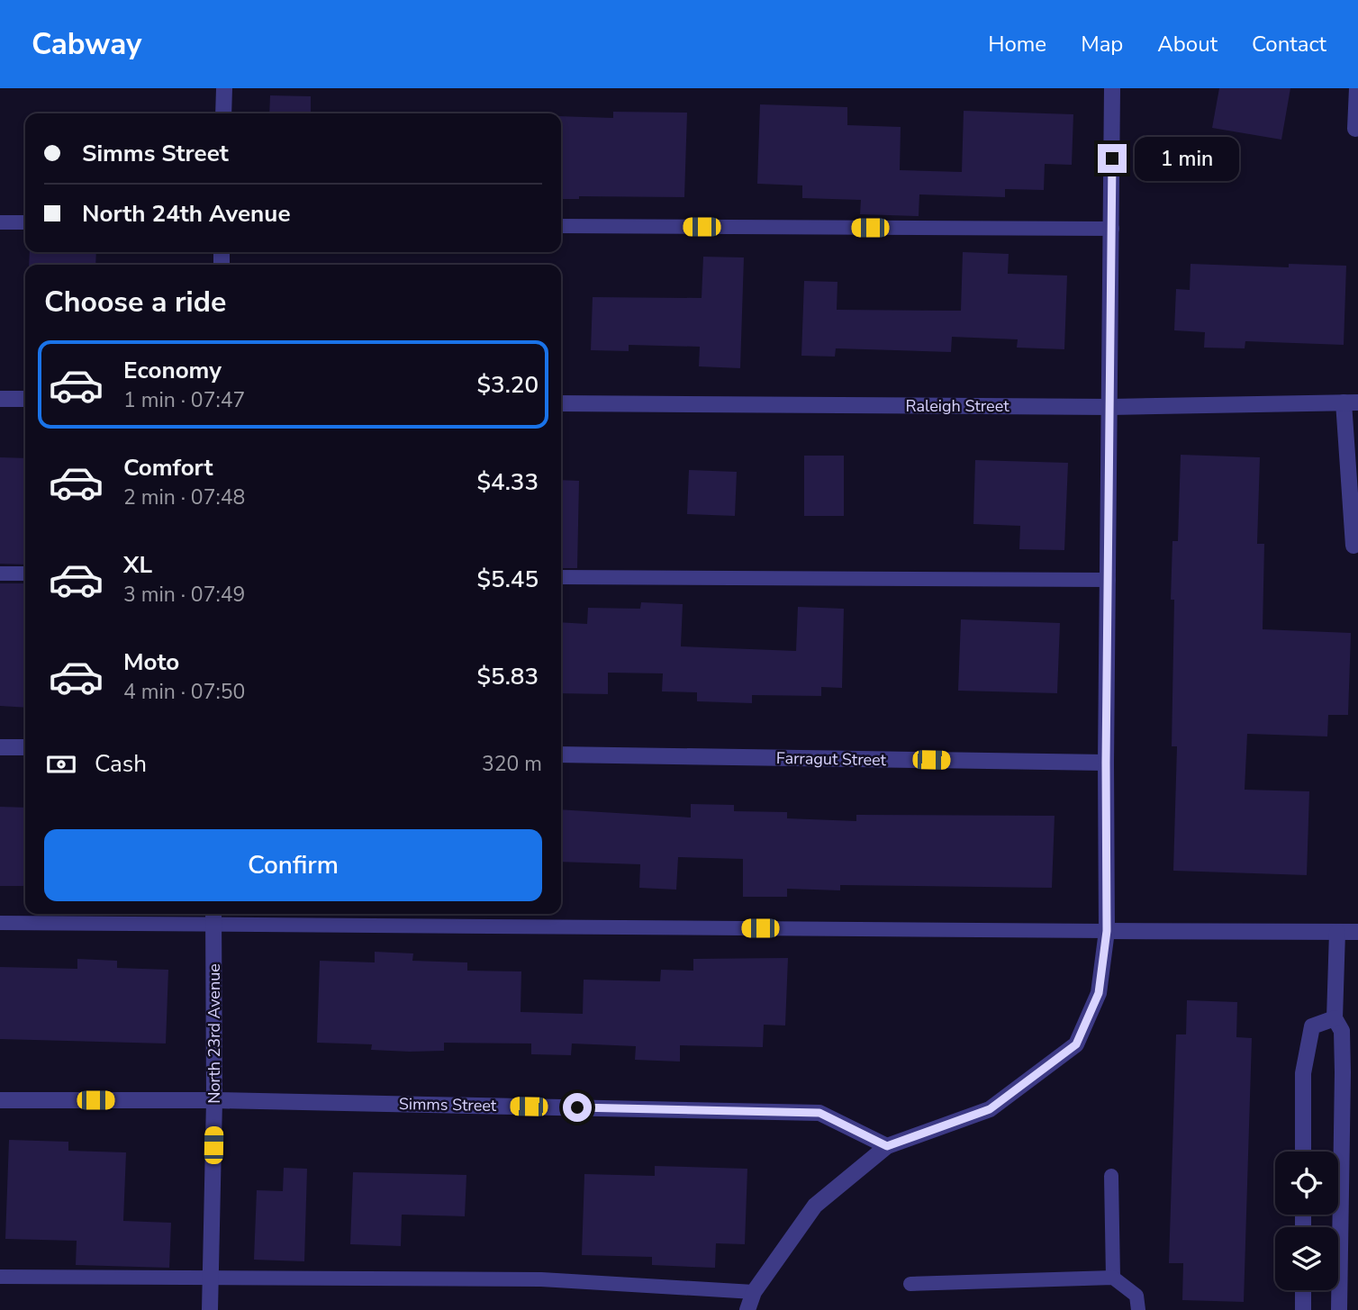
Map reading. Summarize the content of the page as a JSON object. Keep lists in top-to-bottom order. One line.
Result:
{"streets":{"street":["Raleigh Street","Farragut Street","North 23rd Avenue","Simms Street"]},"crossings":[["North 23rd Avenue","Simms Street"]],"page":{"header":"Cabway","nav":["Home","Map","About","Contact"],"banner":["Simms Street","North 24th Avenue"],"bubble":"1 min","heading":"Choose a ride","list":[{"name":"Economy","note":"1 min · 07:47","value":"$3.20"},{"name":"Comfort","note":"2 min · 07:48","value":"$4.33"},{"name":"XL","note":"3 min · 07:49","value":"$5.45"},{"name":"Moto","note":"4 min · 07:50","value":"$5.83"}],"pay":["Cash","320 m"],"buttons":"Confirm"}}
